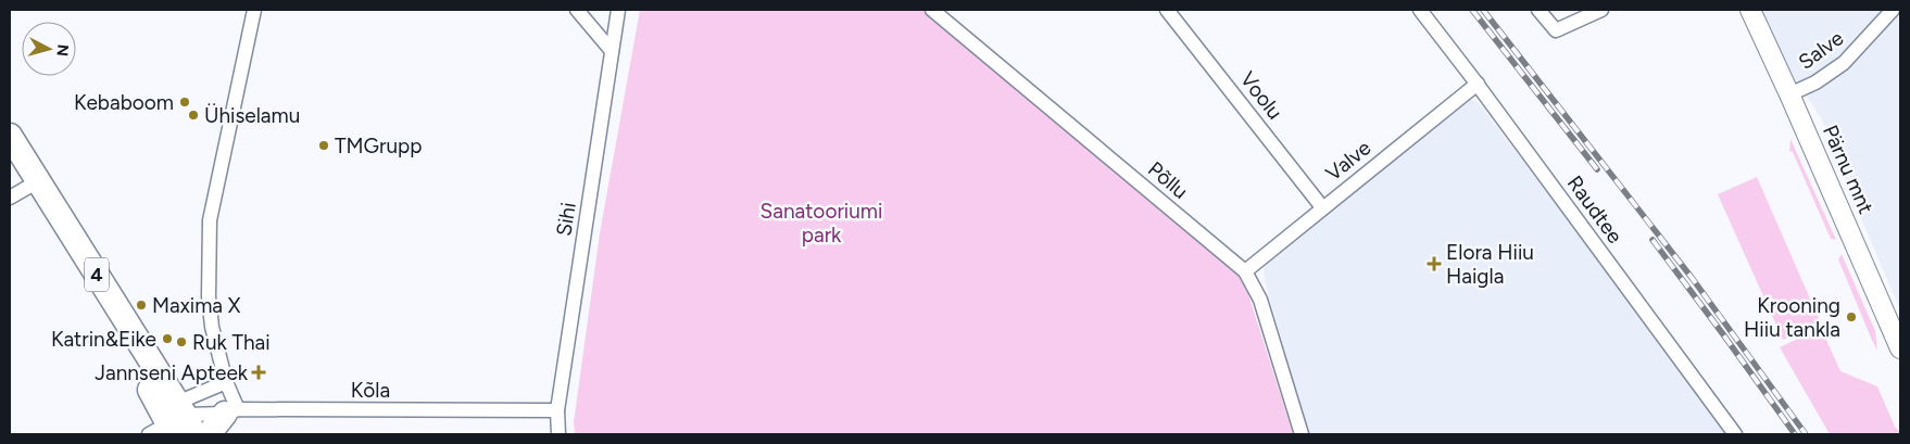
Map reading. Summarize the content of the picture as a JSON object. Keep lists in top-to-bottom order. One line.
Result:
{"streets":{"highway":["4"],"main road":["Pärnu mnt"],"street":["Salve","Voolu","Valve","Põllu","Raudtee","Sihi","Kõla"]},"crossings":[["Salve","Pärnu mnt"],["Voolu","Valve"],["Valve","Põllu"],["Valve","Raudtee"],["Sihi","Kõla"],["4","Kõla"]],"parks":["Sanatooriumi park"],"places":{"other":["Kebaboom","Ühiselamu","TMGrupp","Maxima X","Krooning Hiiu tankla","Katrin&Eike","Ruk Thai"],"health":["Elora Hiiu Haigla","Jannseni Apteek"]},"north":"right"}
